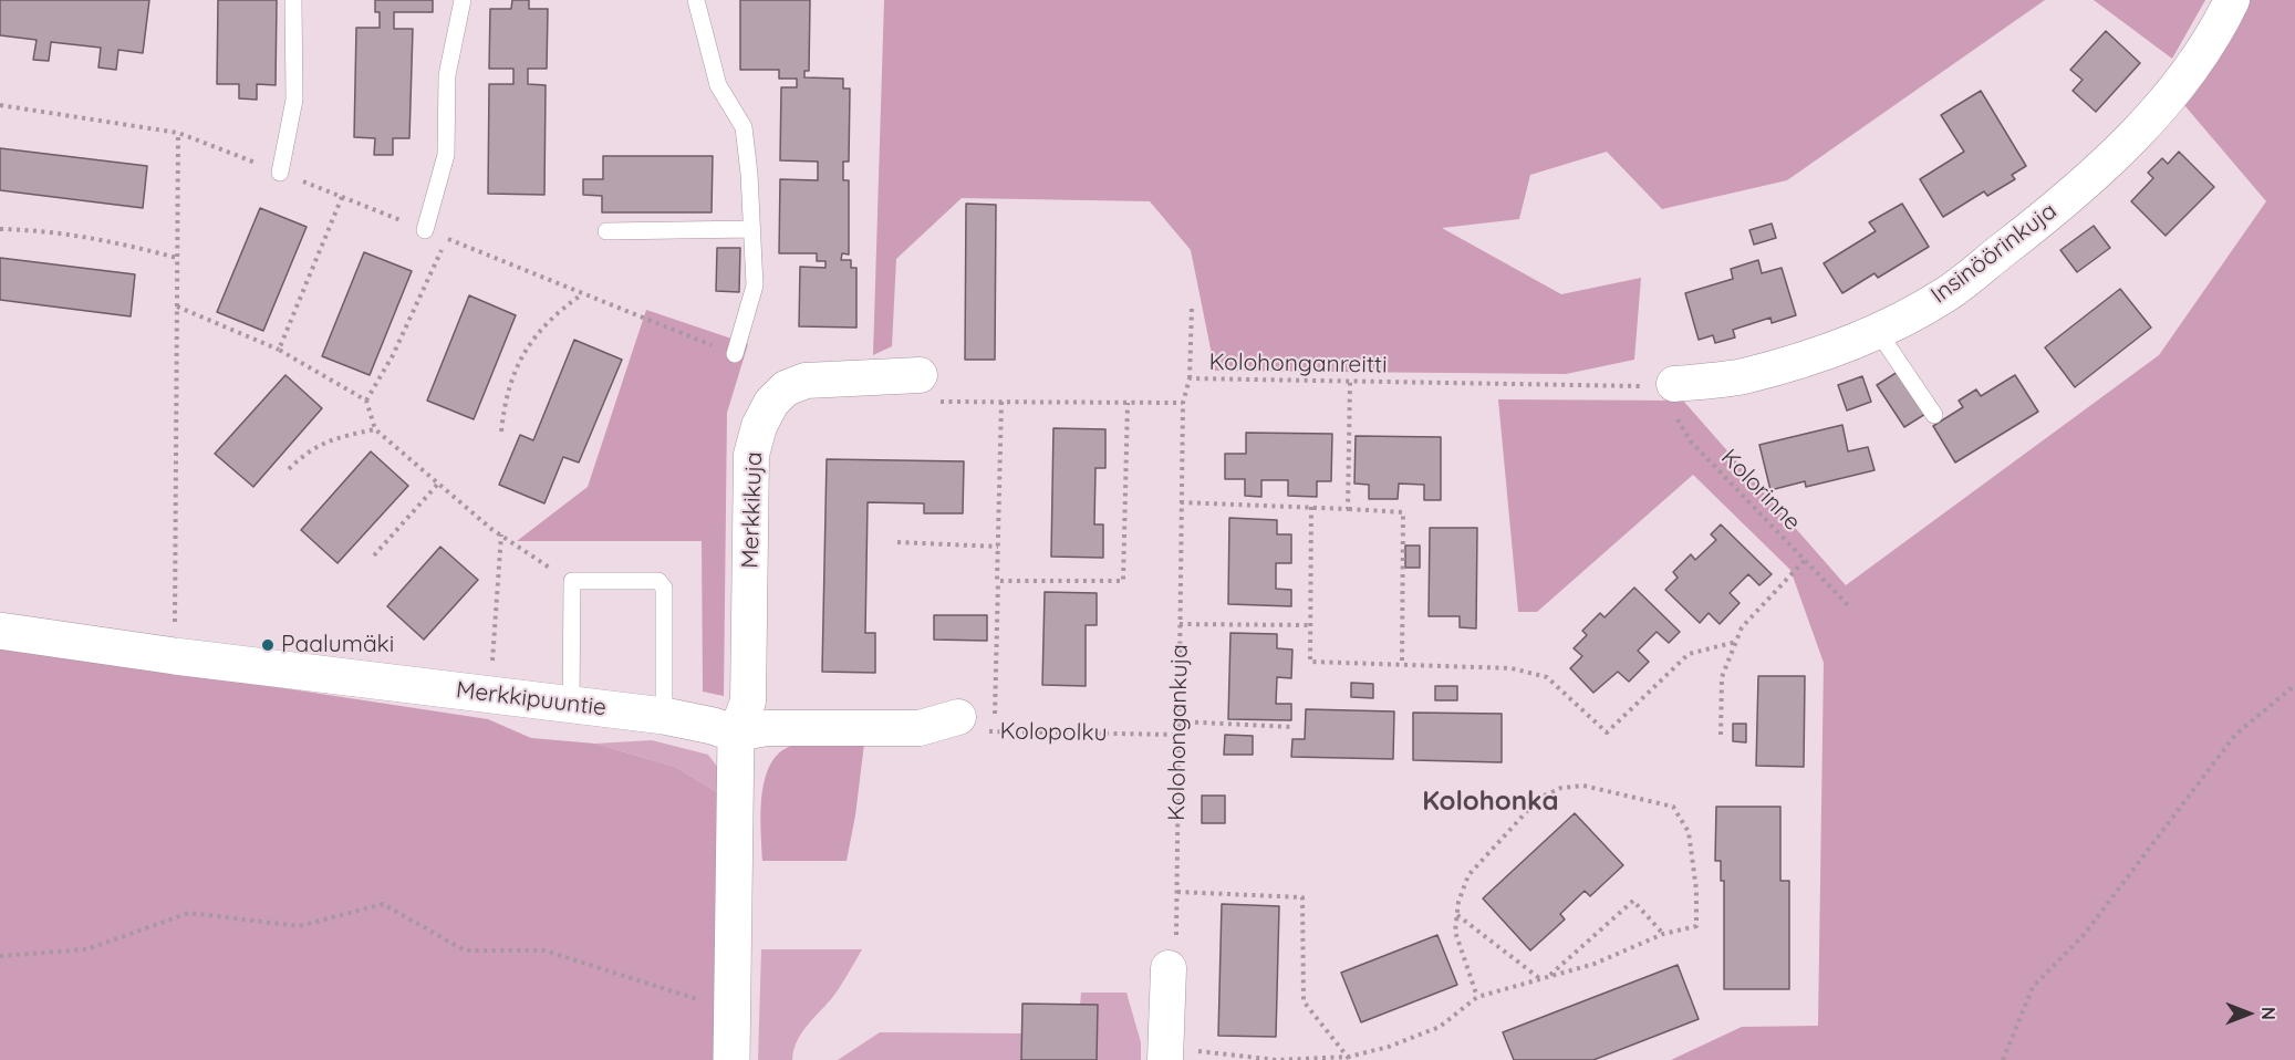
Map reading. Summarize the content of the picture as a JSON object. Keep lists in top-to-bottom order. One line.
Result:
{"streets":{"street":["Insinöörinkuja","Merkkikuja","Merkkipuuntie"],"path":["Kolohonganreitti","Kolorinne","Kolopolku","Kolohongankuja"]},"crossings":[["Insinöörinkuja","Kolohonganreitti"],["Insinöörinkuja","Kolorinne"],["Kolohonganreitti","Kolorinne"],["Kolohonganreitti","Kolohongankuja"],["Merkkikuja","Merkkipuuntie"],["Kolopolku","Kolohongankuja"]],"districts":["Kolohonka"],"places":["Paalumäki"],"north":"right"}
